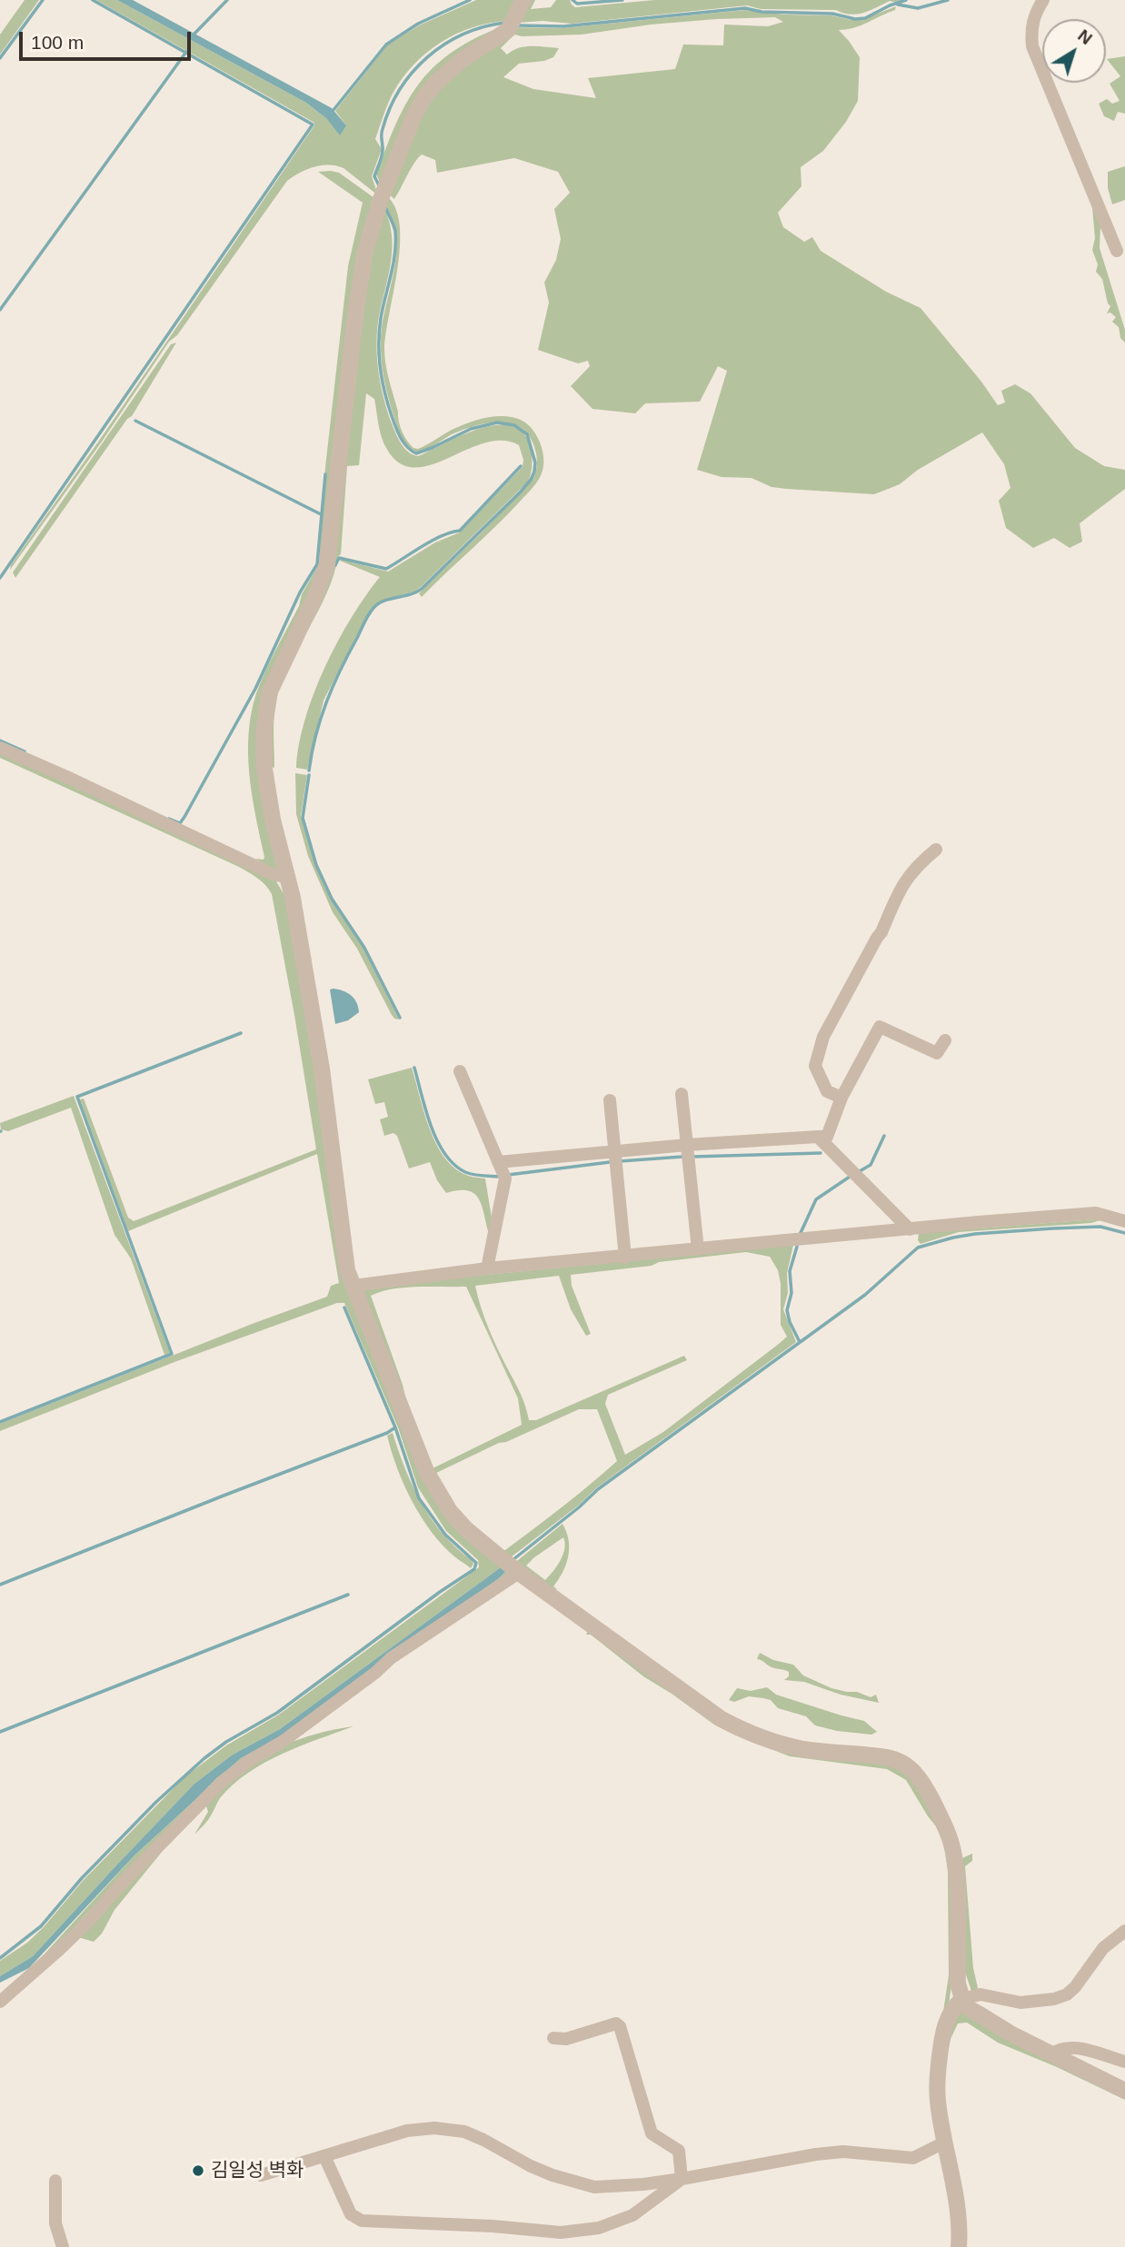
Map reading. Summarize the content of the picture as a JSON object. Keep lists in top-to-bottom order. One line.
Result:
{"places":["김일성 벽화"],"scale_bar":"100 m","north":"top right"}
